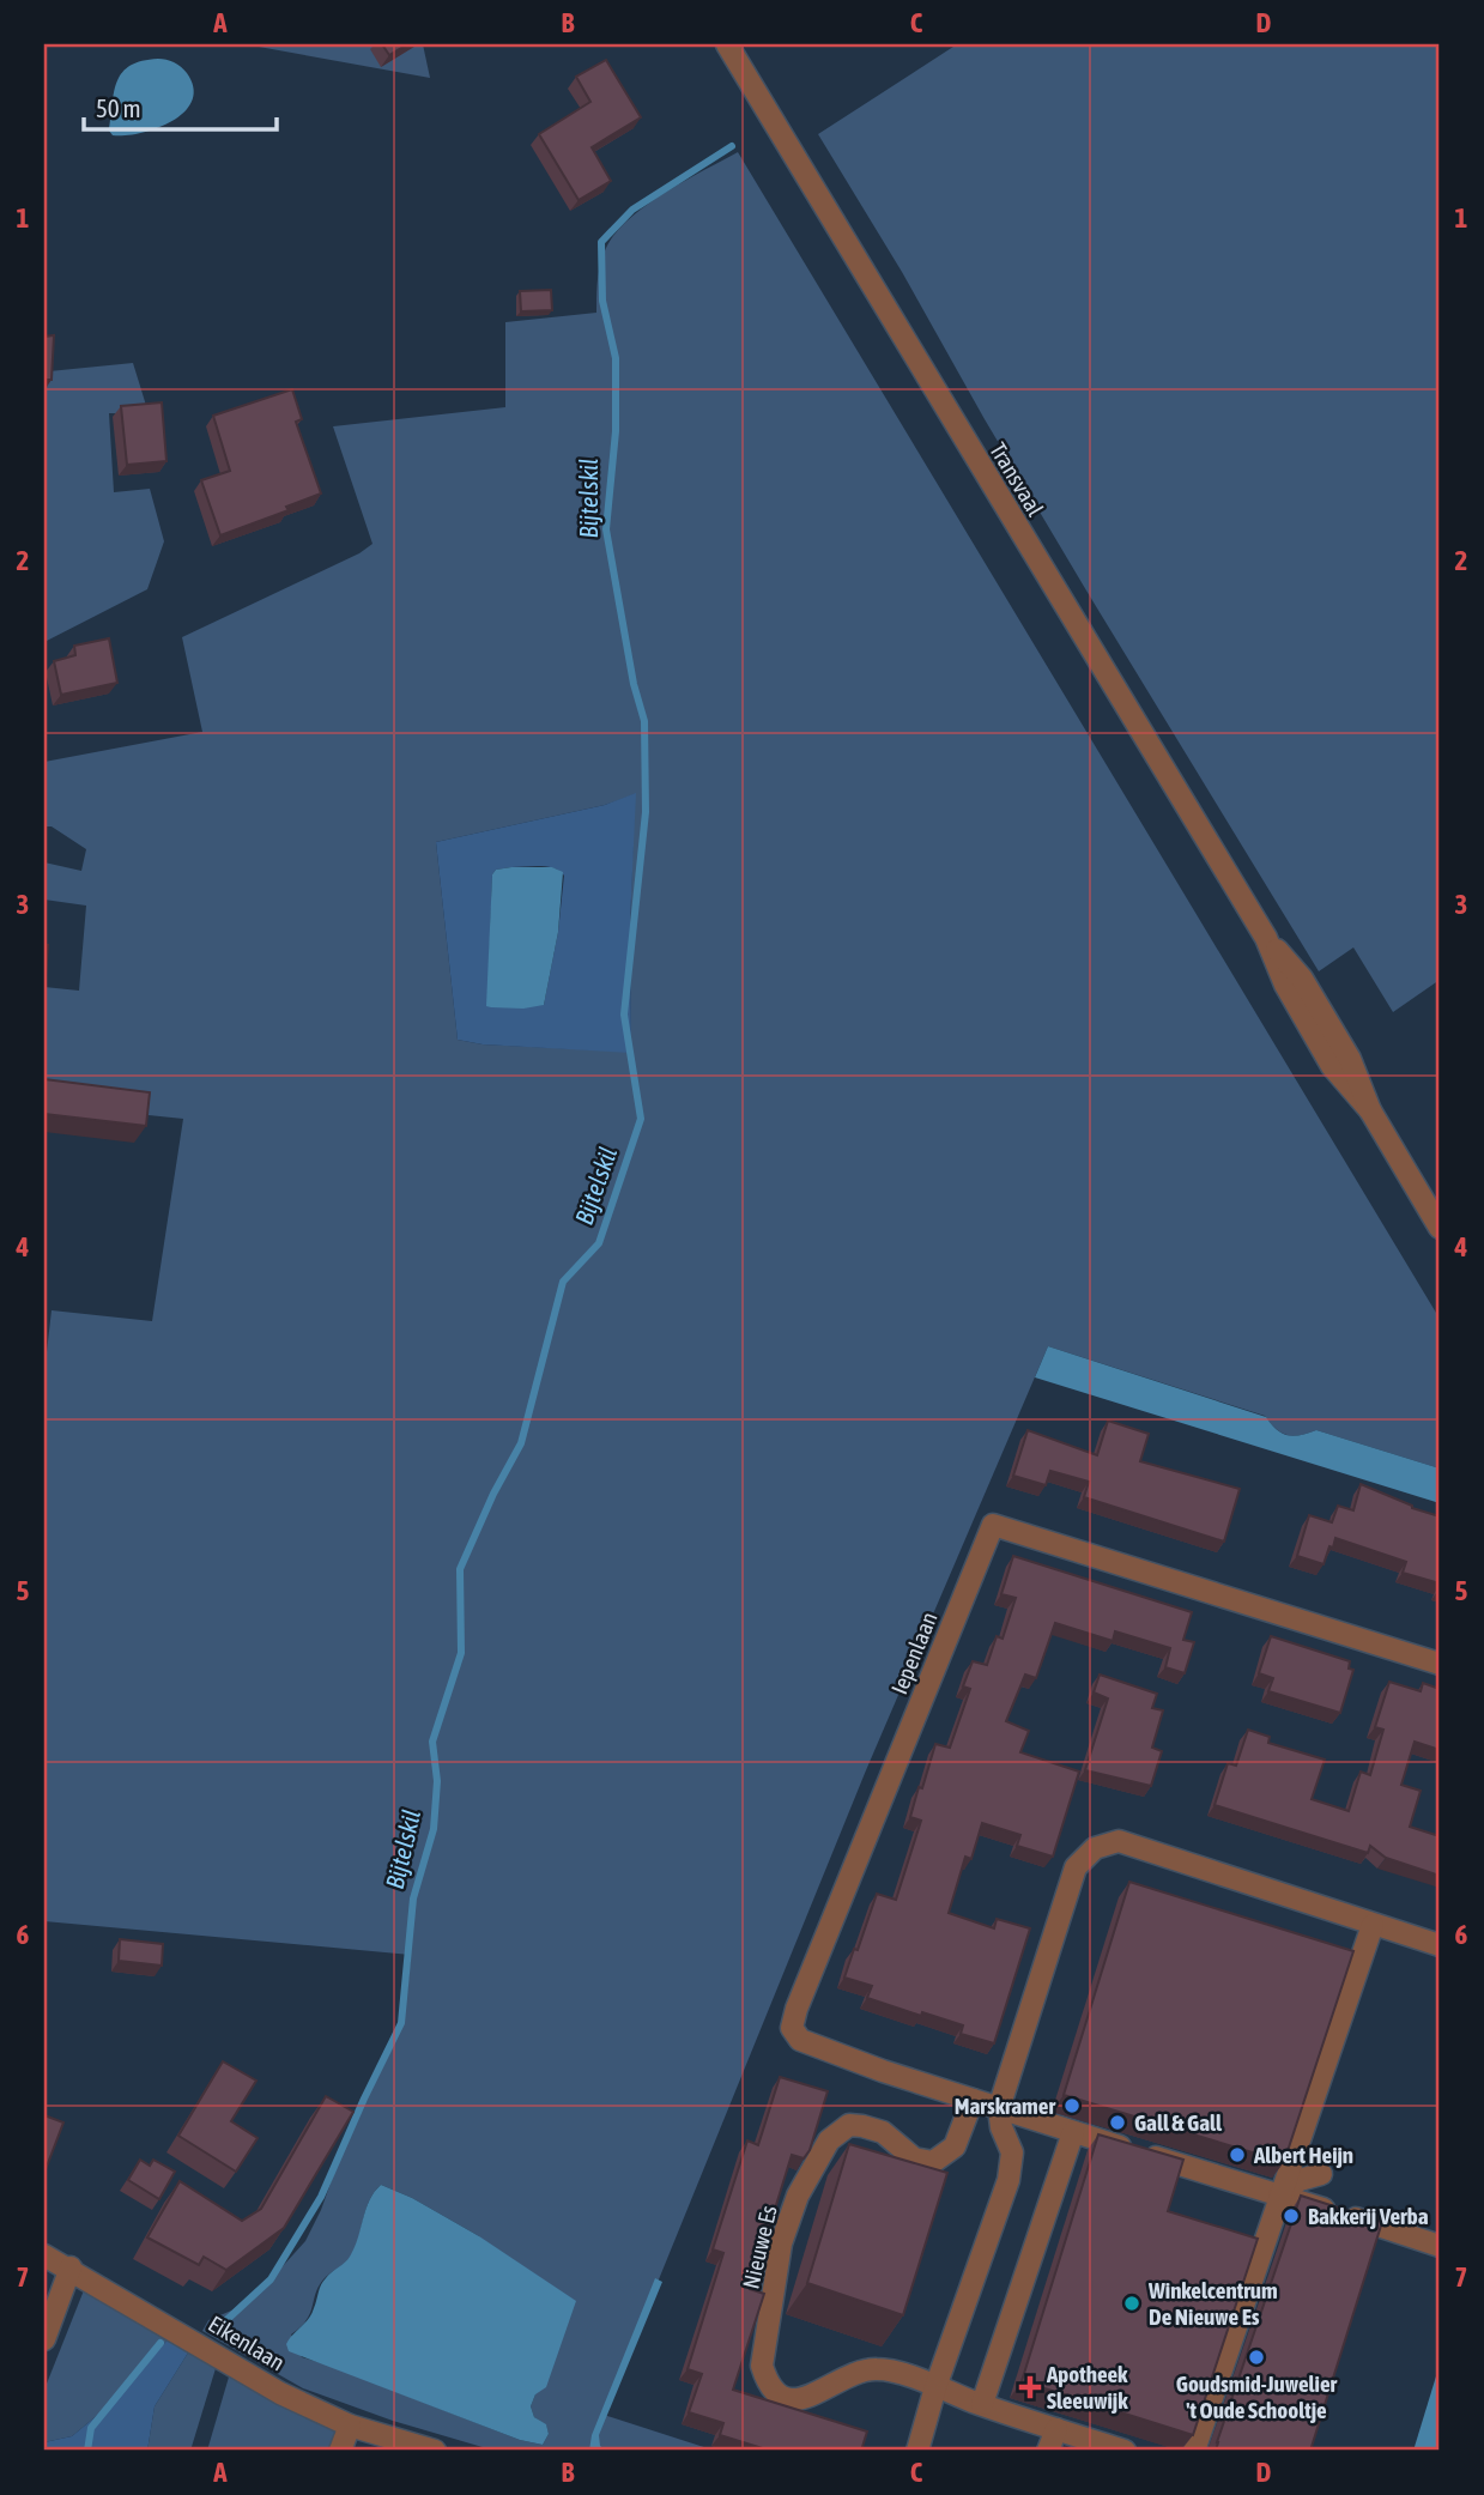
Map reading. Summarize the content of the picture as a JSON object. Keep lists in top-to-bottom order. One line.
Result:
{"streets":{"street":["Transvaal","Iepenlaan","Nieuwe Es","Eikenlaan"]},"crossings":[["Iepenlaan","Nieuwe Es"]],"water":["Bijtelskil"],"places":{"other":["Marskramer","Gall & Gall","Albert Heijn","Bakkerij Verba","Winkelcentrum De Nieuwe Es","Goudsmid-Juwelier 't Oude Schooltje"],"health":["Apotheek Sleeuwijk"]},"scale_bar":"50 m","grid":{"columns":["A","B","C","D"],"rows":["1","2","3","4","5","6","7"]}}
